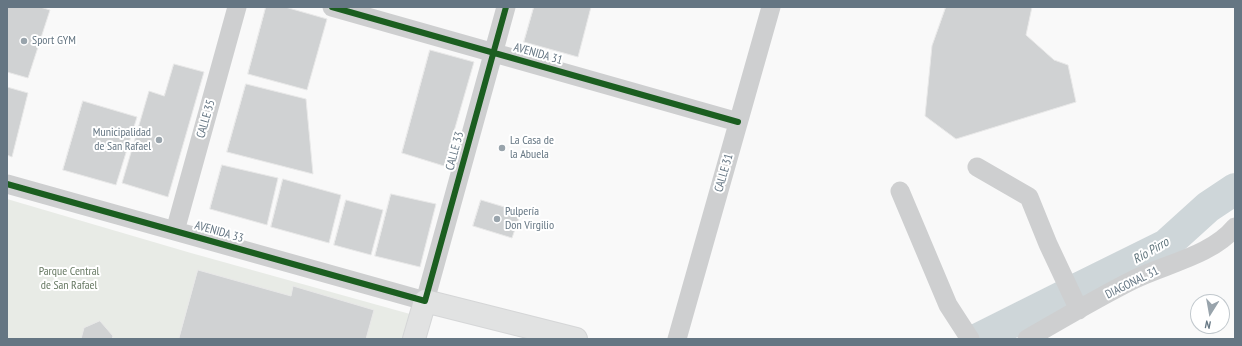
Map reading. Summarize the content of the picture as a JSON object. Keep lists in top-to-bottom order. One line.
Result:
{"streets":{"main road":["CALLE 33","AVENIDA 33"],"street":["AVENIDA 31","CALLE 35","CALLE 31","DIAGONAL 31"]},"crossings":[["AVENIDA 31","CALLE 33"],["AVENIDA 31","CALLE 31"],["CALLE 35","AVENIDA 33"],["CALLE 33","AVENIDA 33"]],"water":["Río Pirro"],"parks":["Parque Central de San Rafael"],"places":["Sport GYM","Municipalidad de San Rafael","La Casa de la Abuela","Pulpería Don Virgilio"],"north":"bottom"}
